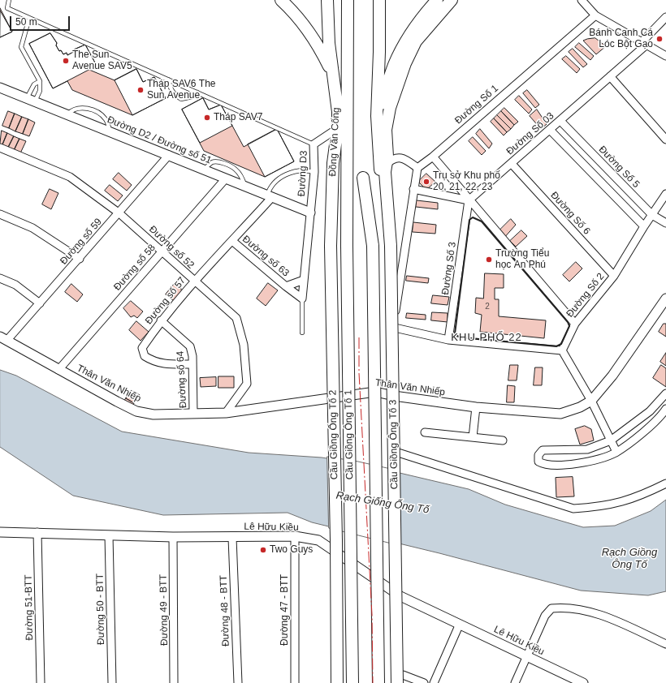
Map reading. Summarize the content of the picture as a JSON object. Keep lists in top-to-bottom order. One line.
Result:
{"streets":{"main road":["Đồng Văn Cống","Cầu Giồng Ống Tố 2","Cầu Giồng Ông Tố 1","Cầu Giồng Ông Tố 3"],"street":["Đường Số 1","Đường Số 03","Đường D2 / Đường số 51","Đường Số 5","Đường D3","Đường Số 6","Đường số 59","Đường số 52","Đường số 63","Đường số 58","Đường Số 3","Đường Số 2","Đường số 57","Đường số 64","Thân Văn Nhiếp","Lê Hữu Kiều","Đường 51-BTT","Đường 50 - BTT","Đường 49 - BTT","Đường 47 - BTT","Đường 48 - BTT"]},"crossings":[["Đường Số 03","Đường Số 5"],["Đường Số 03","Đường Số 6"],["Đường Số 03","Đường Số 3"],["Đường D2 / Đường số 51","Đường D3"],["Đường D2 / Đường số 51","Đường số 59"],["Đường D2 / Đường số 51","Đường số 58"],["Đường D2 / Đường số 51","Đường số 57"],["Đồng Văn Cống","Đường D3"],["Đồng Văn Cống","Cầu Giồng Ống Tố 2"],["Đồng Văn Cống","Cầu Giồng Ông Tố 1"],["Đường Số 5","Đường Số 2"],["Đường D3","Đường số 63"],["Đường Số 6","Đường Số 2"],["Đường số 59","Đường số 52"],["Đường số 59","Thân Văn Nhiếp"],["Đường số 52","Đường số 58"],["Đường số 52","Đường số 57"],["Đường số 52","Thân Văn Nhiếp"],["Đường số 63","Đường số 57"],["Đường số 58","Thân Văn Nhiếp"],["Đường số 57","Đường số 64"],["Đường số 64","Thân Văn Nhiếp"],["Lê Hữu Kiều","Đường 51-BTT"],["Lê Hữu Kiều","Đường 50 - BTT"],["Lê Hữu Kiều","Đường 49 - BTT"],["Lê Hữu Kiều","Đường 47 - BTT"],["Lê Hữu Kiều","Đường 48 - BTT"]],"districts":["KHU PHỐ 22"],"water":["Rạch Giống Ống Tố","Rạch Giồng Ông Tố"],"places":["Bánh Canh Cá Lóc Bột Gạo","The Sun Avenue SAV5","Tháp SAV6 The Sun Avenue","Tháp SAV7","Trụ sở Khu phố 20, 21, 22, 23","Trường Tiểu học An Phú","Two Guys"],"house_numbers":["2"],"scale_bar":"50 m"}
